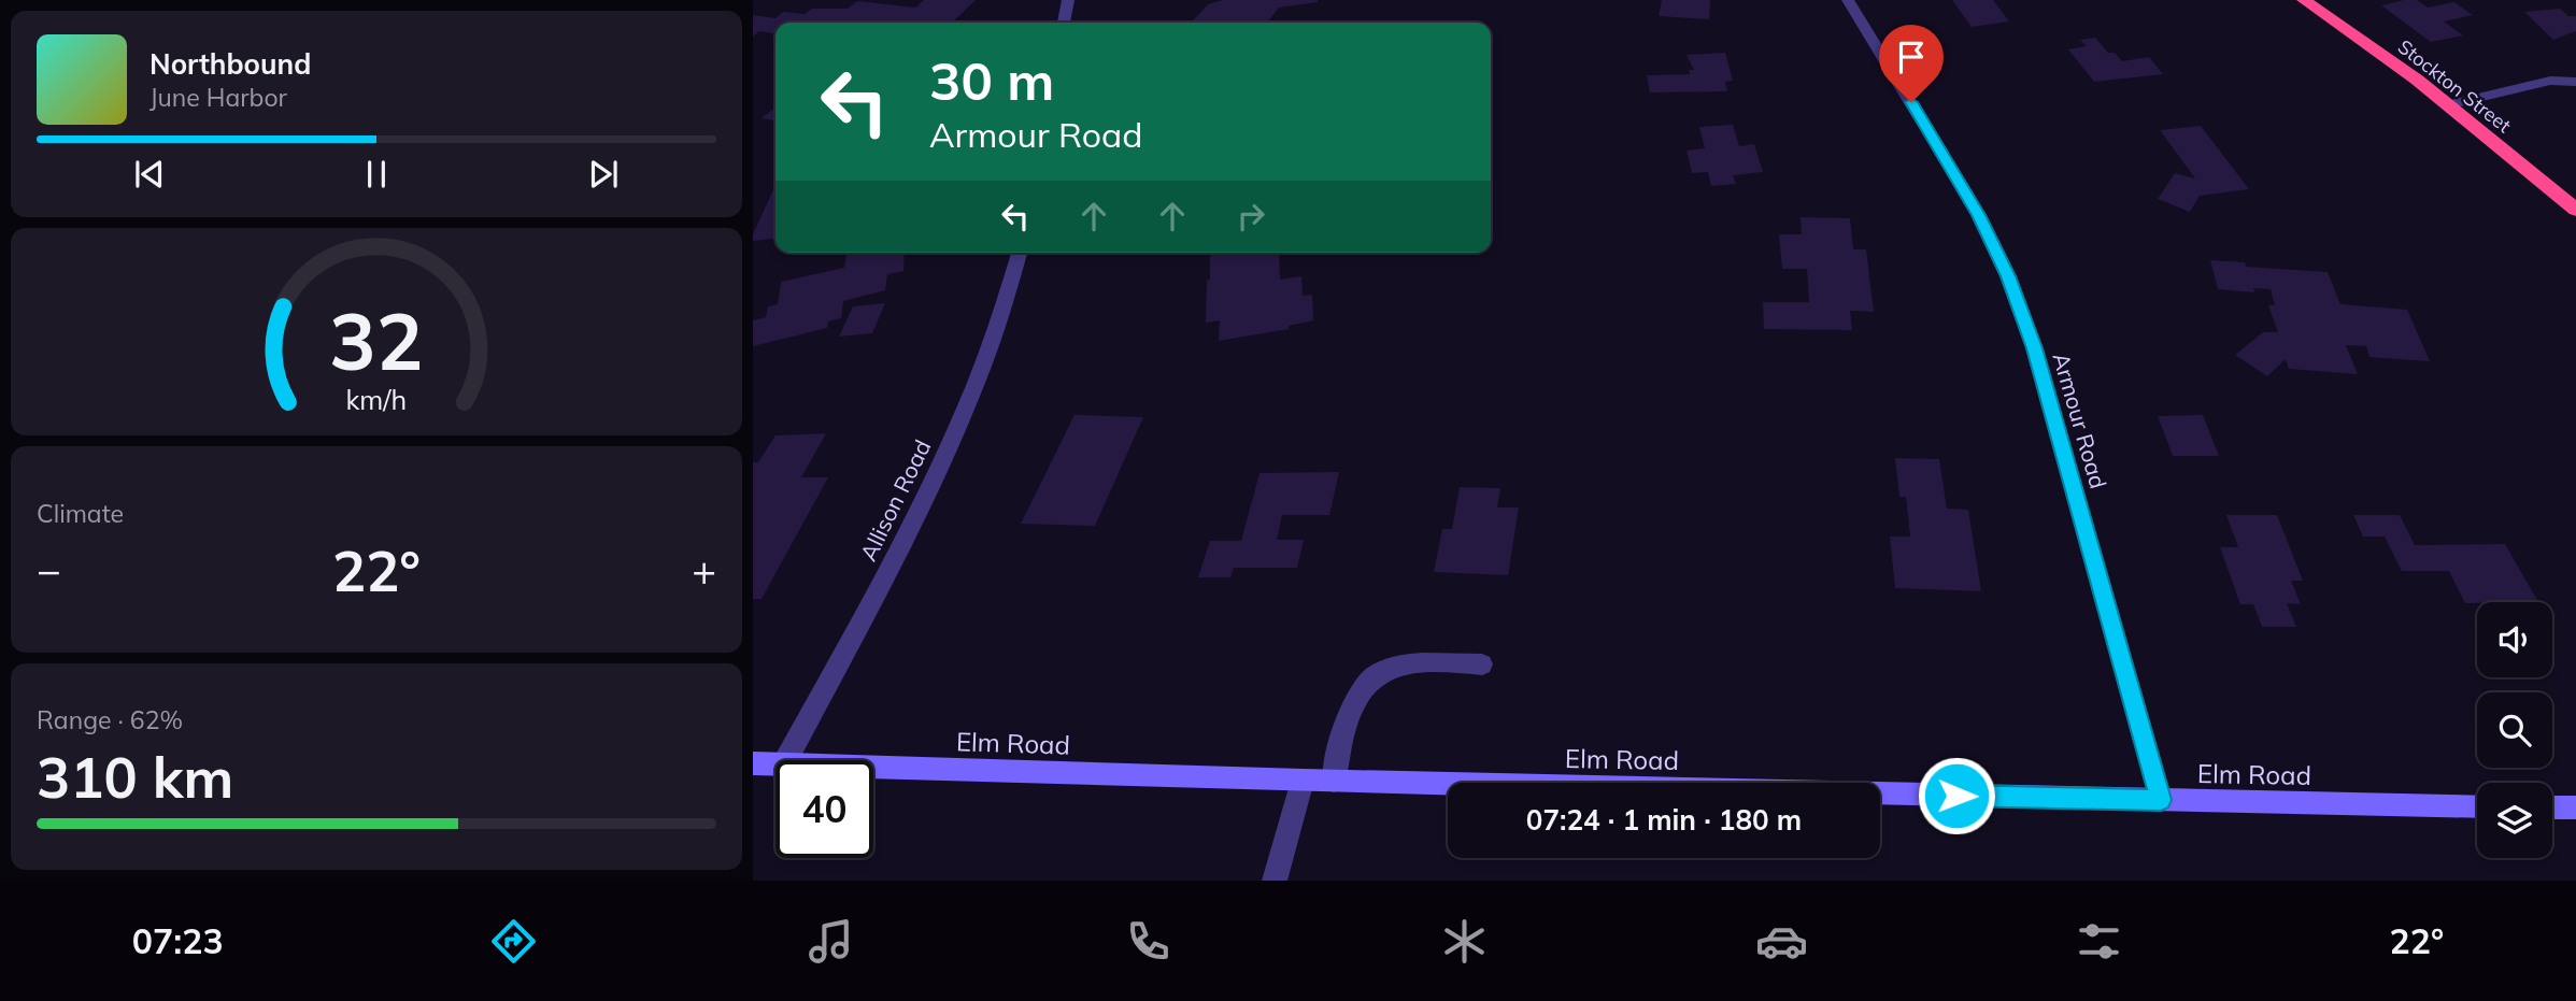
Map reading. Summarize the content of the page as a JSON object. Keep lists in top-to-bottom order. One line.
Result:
{"streets":{"highway":["Stockton Street"],"street":["Armour Road","Allison Road","Elm Road"]},"crossings":[["Armour Road","Elm Road"]],"page":{"turn":["30 m","Armour Road"],"song":["Northbound","June Harbor"],"tile":["Climate",["Range · 62%","310 km"]],"heat":["−","22°","+"],"limit":"40","trip":"07:24 · 1 min · 180 m","tabs":["07:23","22°"],"gauge":["32","km/h"]}}
